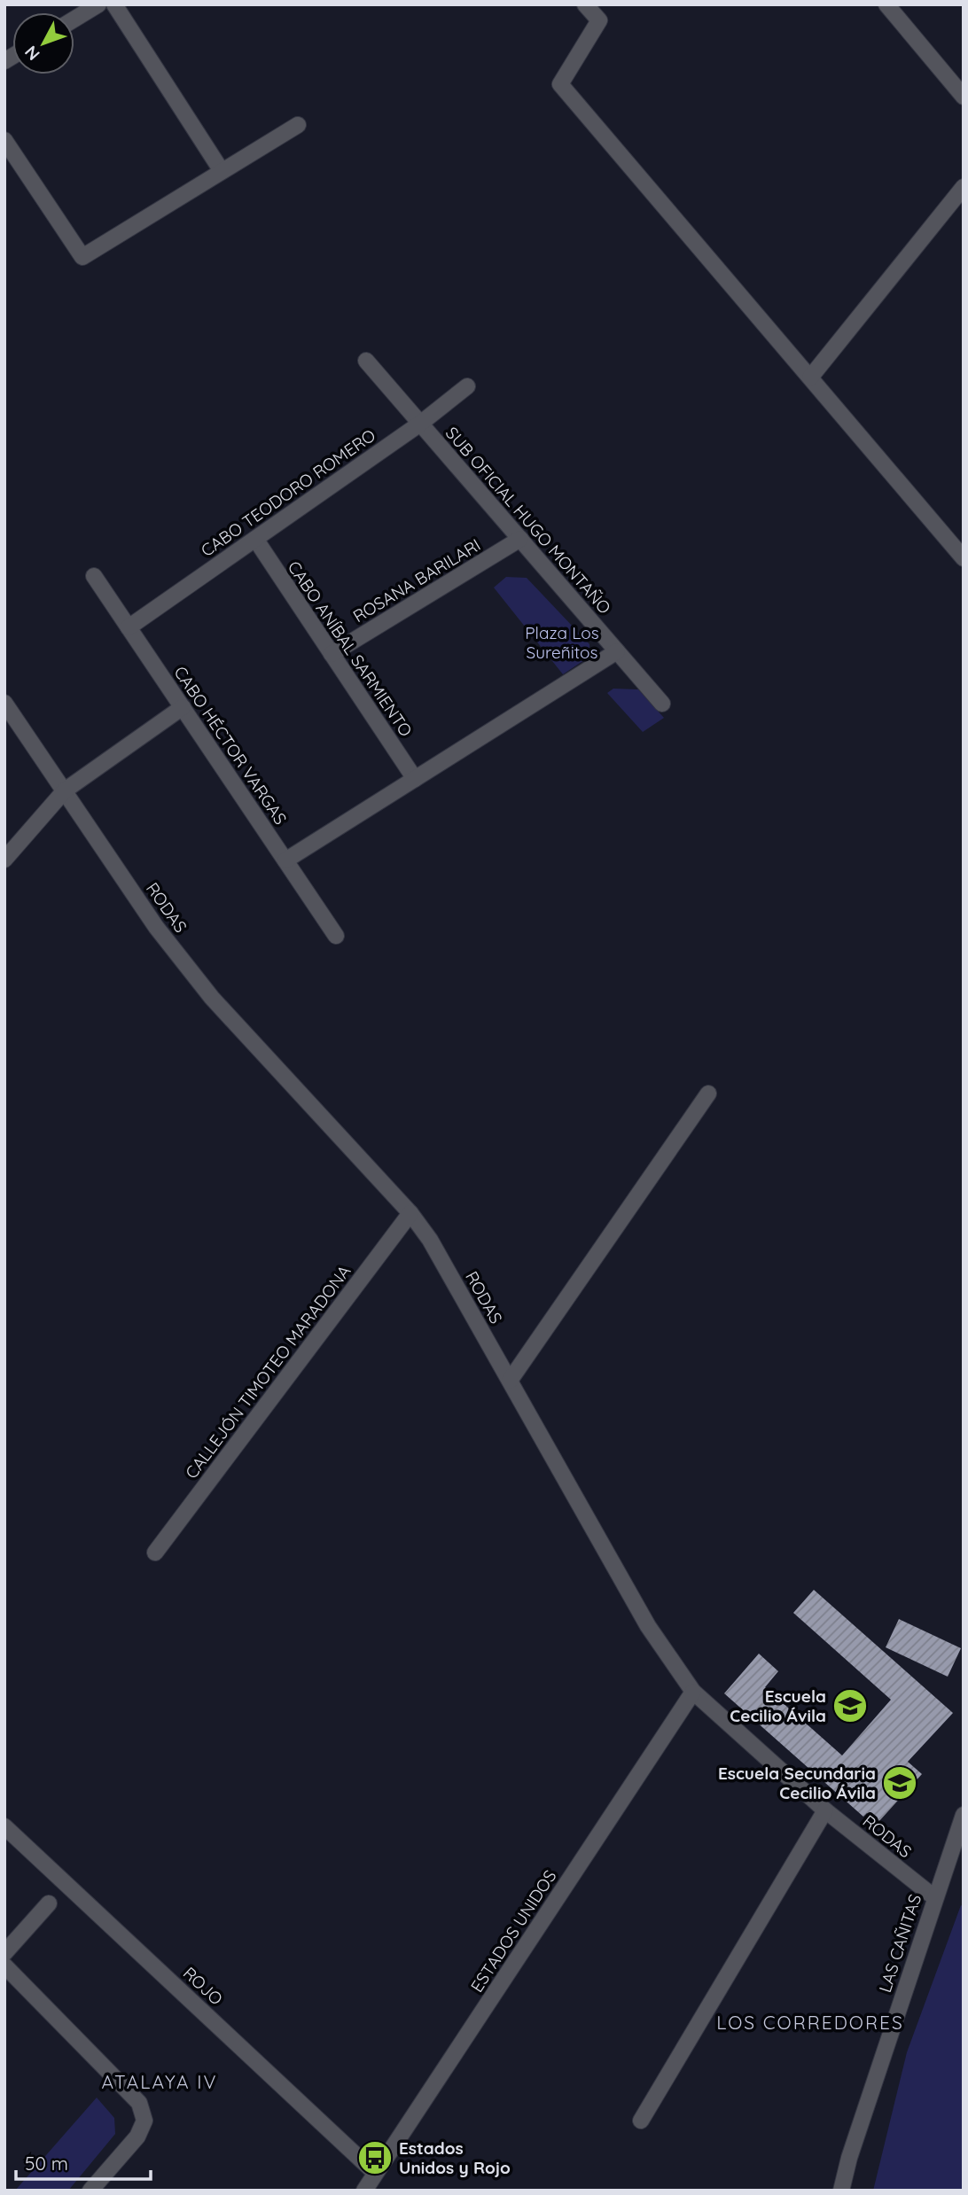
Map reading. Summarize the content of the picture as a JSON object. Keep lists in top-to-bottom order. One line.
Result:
{"streets":{"street":["CABO TEODORO ROMERO","SUB OFICIAL HUGO MONTAÑO","ROSANA BARILARI","CABO ANÍBAL SARMIENTO","CABO HÉCTOR VARGAS","RODAS","CALLEJÓN TIMOTEO MARADONA","ESTADOS UNIDOS","LAS CAÑITAS","ROJO"]},"crossings":[["CABO TEODORO ROMERO","SUB OFICIAL HUGO MONTAÑO"],["CABO TEODORO ROMERO","CABO ANÍBAL SARMIENTO"],["CABO TEODORO ROMERO","CABO HÉCTOR VARGAS"],["SUB OFICIAL HUGO MONTAÑO","ROSANA BARILARI"],["ROSANA BARILARI","CABO ANÍBAL SARMIENTO"],["RODAS","CALLEJÓN TIMOTEO MARADONA"],["RODAS","ESTADOS UNIDOS"],["RODAS","LAS CAÑITAS"],["ESTADOS UNIDOS","ROJO"]],"districts":["LOS CORREDORES","ATALAYA IV"],"parks":["Plaza Los Sureñitos"],"places":{"school or university":["Escuela Cecilio Ávila","Escuela Secundaria Cecilio Ávila"],"bus stop":["Estados Unidos y Rojo"]},"scale_bar":"50 m","north":"bottom left"}
